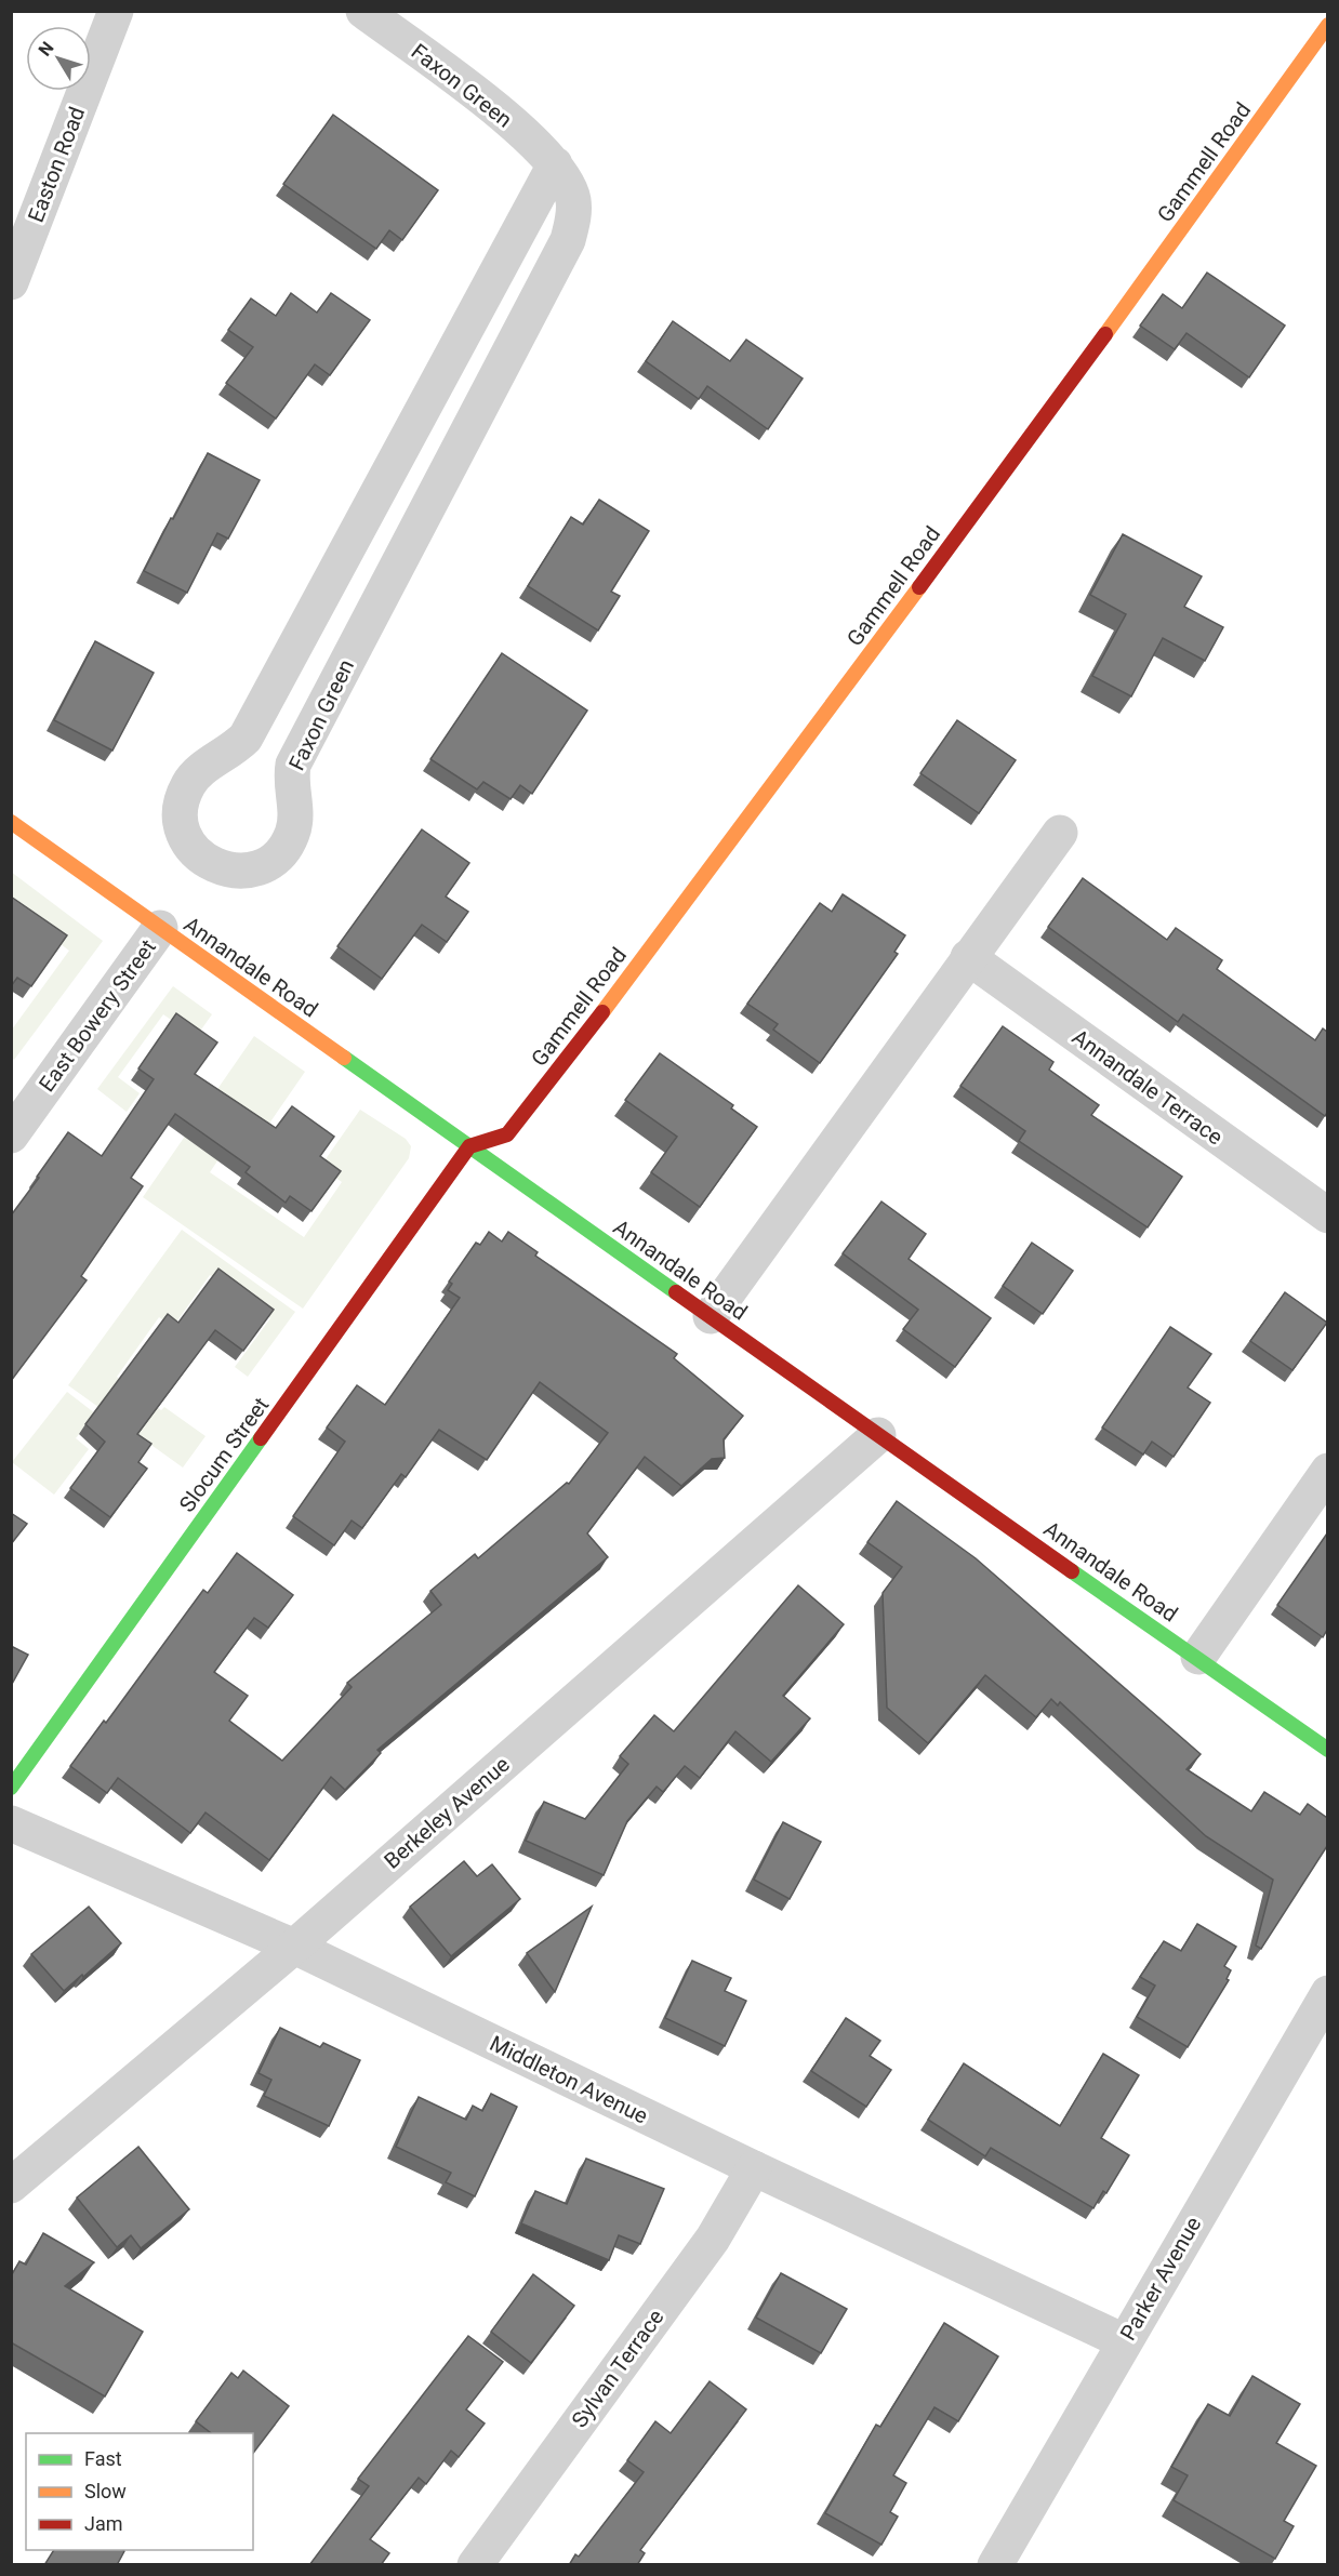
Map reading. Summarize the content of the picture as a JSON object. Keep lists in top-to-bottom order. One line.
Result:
{"streets":{"street":["Faxon Green","Gammell Road","Easton Road","Annandale Road","East Bowery Street","Annandale Terrace","Slocum Street","Berkeley Avenue","Middleton Avenue","Parker Avenue","Sylvan Terrace"]},"crossings":[["Gammell Road","Annandale Road"],["Gammell Road","Slocum Street"],["Annandale Road","East Bowery Street"],["Annandale Road","Slocum Street"],["Annandale Road","Berkeley Avenue"],["Berkeley Avenue","Middleton Avenue"],["Middleton Avenue","Parker Avenue"],["Middleton Avenue","Sylvan Terrace"]],"legend":["Fast","Slow","Jam"],"north":"top left"}
